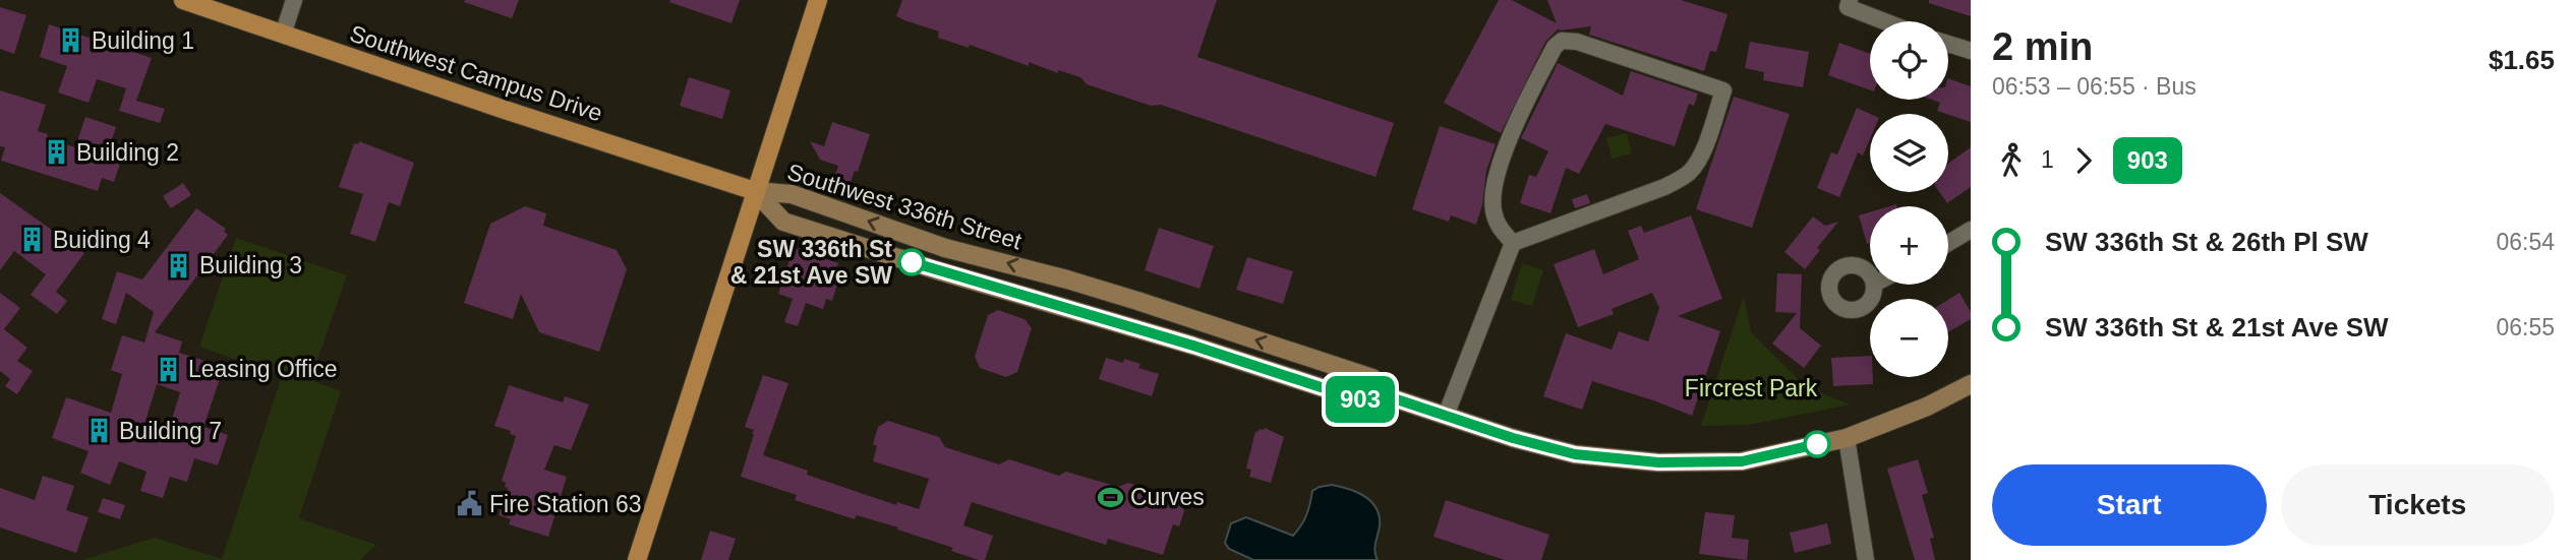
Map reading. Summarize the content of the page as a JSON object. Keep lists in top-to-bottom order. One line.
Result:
{"streets":{"main road":["Southwest Campus Drive","Southwest 336th Street"]},"crossings":[["Southwest Campus Drive","Southwest 336th Street"]],"parks":["Fircrest Park"],"places":{"building":["Building 1","Building 2","Buiding 4","Building 3","Leasing Office","Building 7"],"other":["SW 336th St & 21st Ave SW"],"sports":["Curves"],"public building":["Fire Station 63"]},"lines":["bus line 903"],"page":{"on_map":"903","heading":["2 min","06:53 – 06:55 · Bus","$1.65"],"map_buttons":["+","−"],"legs":["1","903"],"list":[{"name":"SW 336th St & 26th Pl SW","value":"06:54"},{"name":"SW 336th St & 21st Ave SW","value":"06:55"}],"buttons":["Start","Tickets"]}}
